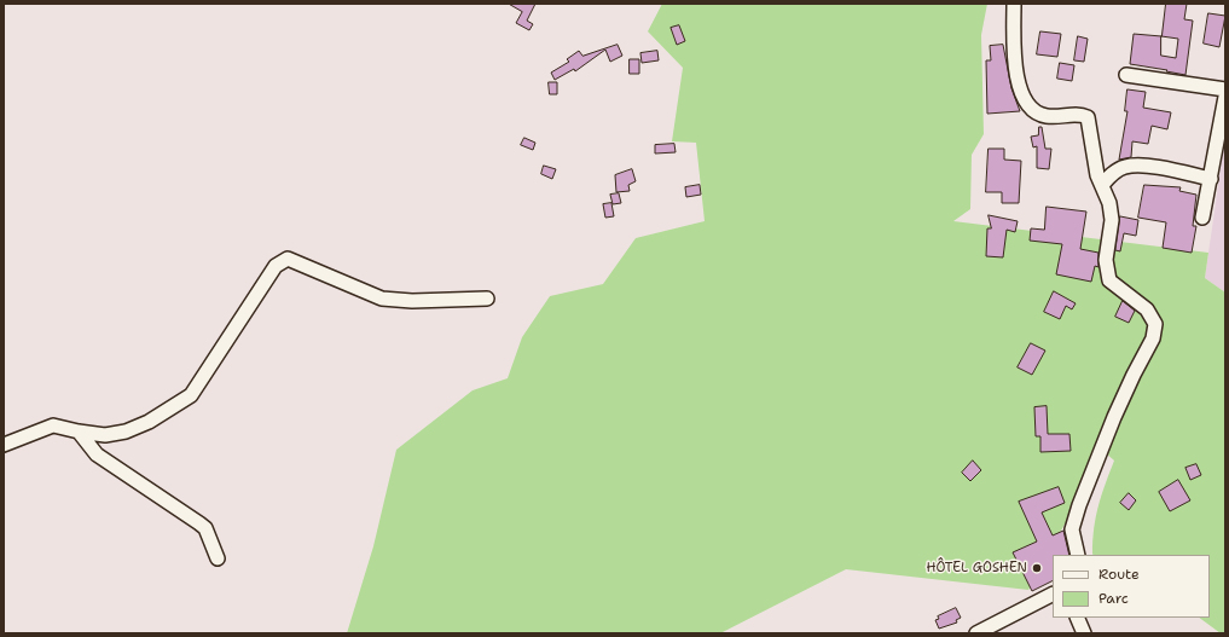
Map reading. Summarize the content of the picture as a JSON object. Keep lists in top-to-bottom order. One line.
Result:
{"places":["HÔTEL GOSHEN"],"legend":["Route","Parc"]}
